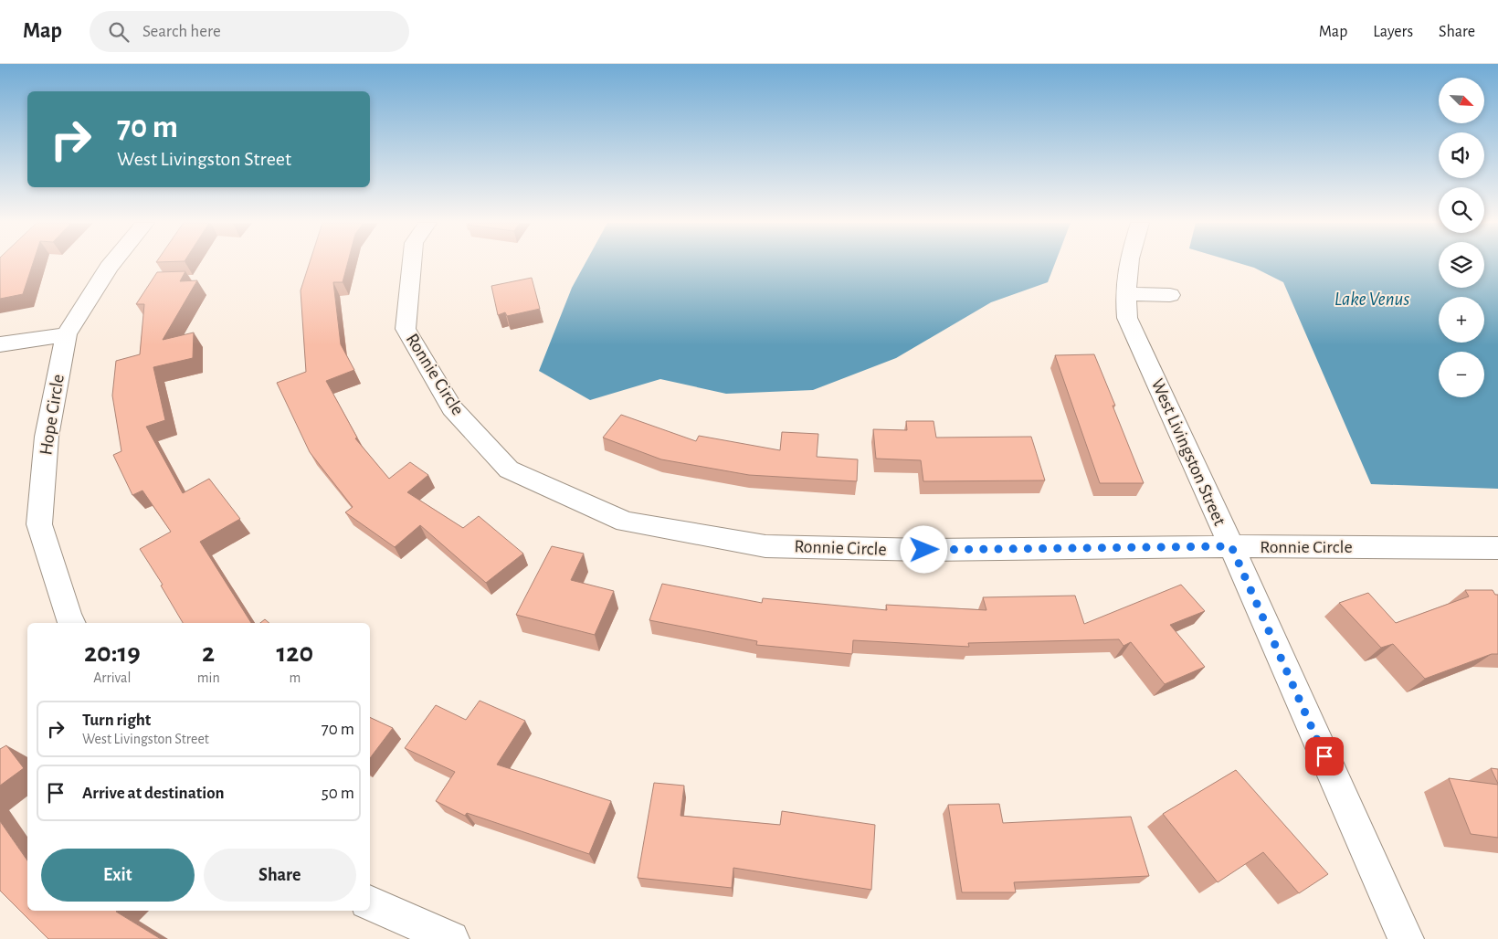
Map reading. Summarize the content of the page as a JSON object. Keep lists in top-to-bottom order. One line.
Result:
{"streets":{"street":["Ronnie Circle","Hope Circle","West Livingston Street"]},"crossings":[["Ronnie Circle","West Livingston Street"]],"water":["Lake Venus"],"north":"bottom right","page":{"header":"Map","search":"Search here","nav":["Map","Layers","Share"],"map_buttons":["+","−"],"turn":["70 m","West Livingston Street"],"eta":["20:19","Arrival","2","min","120","m"],"list":[{"name":"Turn right","note":"West Livingston Street","value":"70 m"},{"name":"Arrive at destination","value":"50 m"}],"buttons":["Exit","Share"]}}
